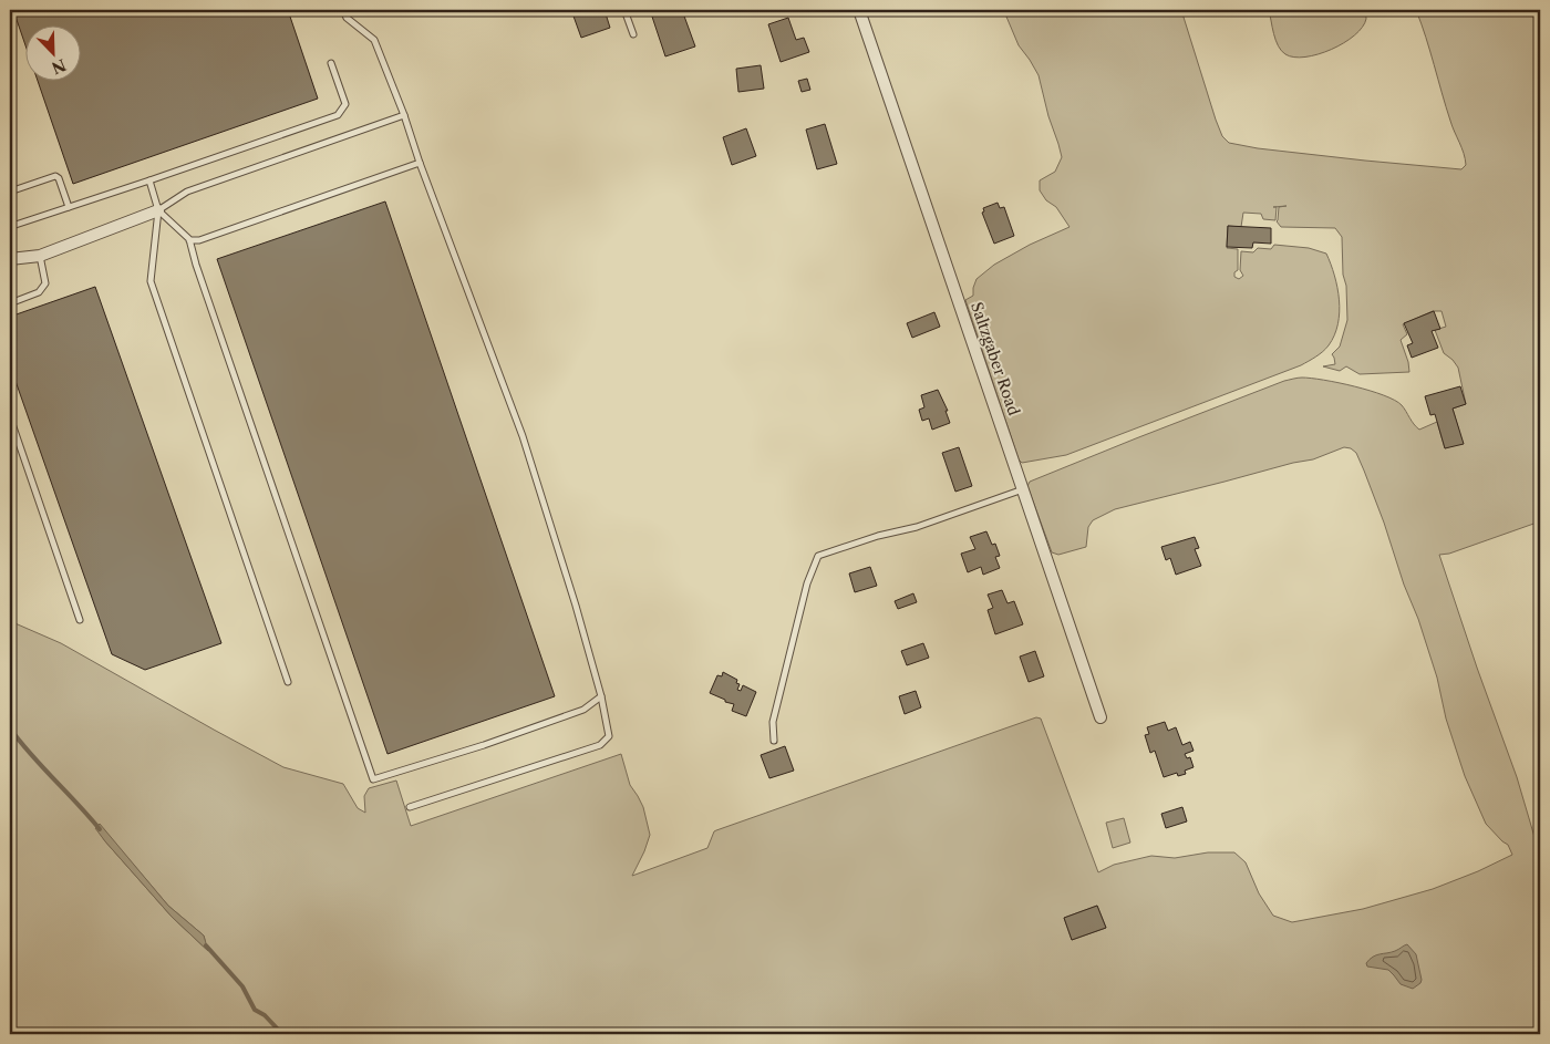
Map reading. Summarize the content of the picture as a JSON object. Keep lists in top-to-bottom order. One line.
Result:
{"streets":{"street":["Saltzgaber Road"]},"north":"bottom right"}
